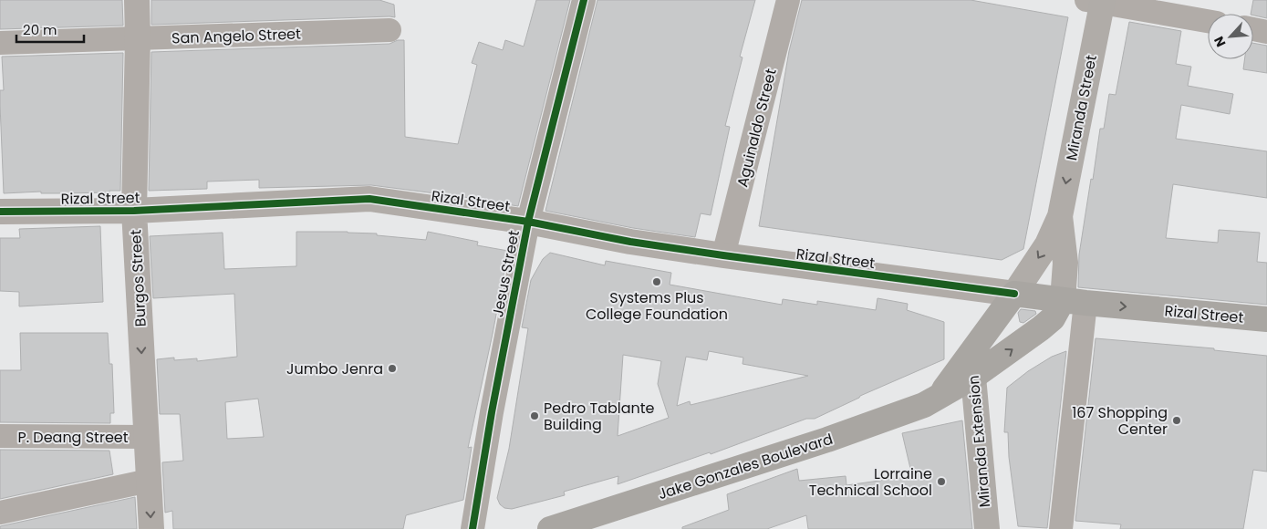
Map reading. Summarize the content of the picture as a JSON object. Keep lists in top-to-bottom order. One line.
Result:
{"streets":{"main road":["Miranda Street","Rizal Street","Miranda Extension","Jake Gonzales Boulevard"],"street":["San Angelo Street","Aguinaldo Street","Jesus Street","Burgos Street","P. Deang Street"]},"crossings":[["San Angelo Street","Burgos Street"],["Miranda Street","Rizal Street"],["Miranda Street","Jake Gonzales Boulevard"],["Aguinaldo Street","Rizal Street"],["Rizal Street","Jesus Street"],["Rizal Street","Burgos Street"],["Rizal Street","Jake Gonzales Boulevard"],["Burgos Street","P. Deang Street"],["Miranda Extension","Jake Gonzales Boulevard"]],"one_way":["Miranda Street","Burgos Street"],"places":["Systems Plus College Foundation","Jumbo Jenra","Pedro Tablante Building","167 Shopping Center","Lorraine Technical School"],"scale_bar":"20 m","north":"bottom left"}
